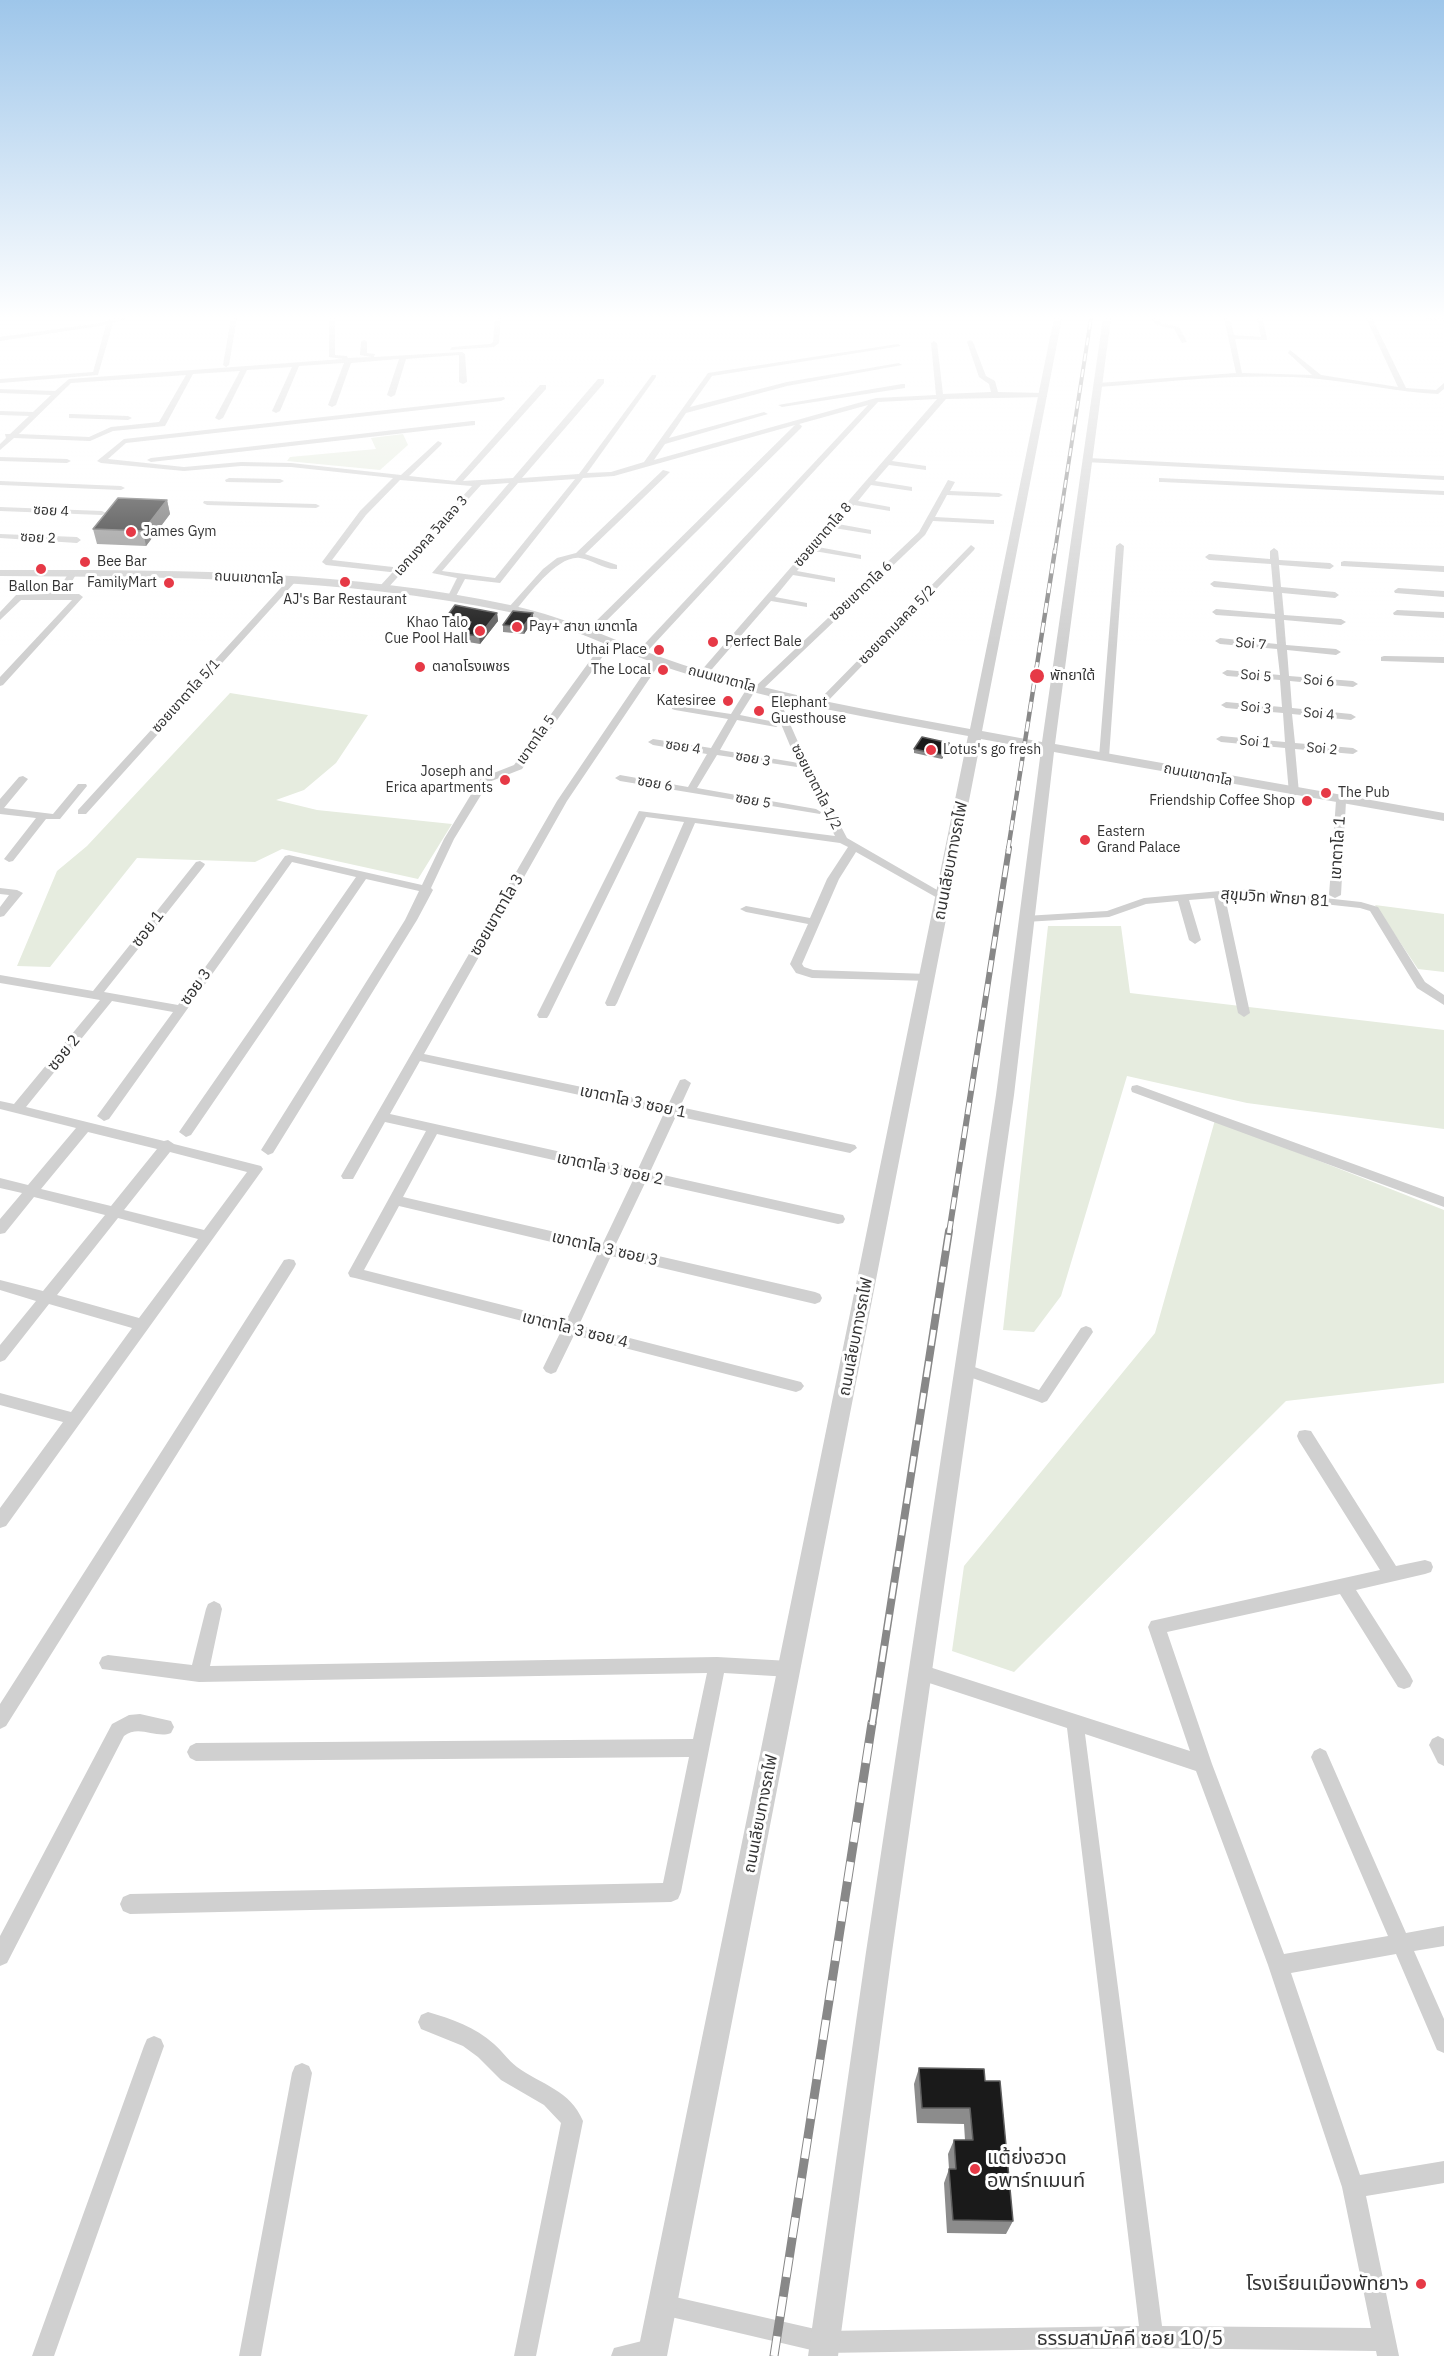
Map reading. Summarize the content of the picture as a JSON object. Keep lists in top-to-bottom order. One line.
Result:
{"streets":{"street":["ซอย 4","ซอยเขาตาโล 8","เอกมงคล วิลเลจ 3","ซอย 2","ถนนเขาตาโล","ซอยเขาตาโล 6","ซอยเอกมลคล 5/2","Soi 7","Soi 5","Soi 6","ซอยเขาตาโล 5/1","Soi 3","Soi 4","เขาตาโล 5","Soi 1","Soi 2","ซอย 3","ซอย 6","ซอยเขาตาโล 1/2","ซอย 5","เขาตาโล 1","ถนนเลียบทางรถไฟ","สุขุมวิท พัทยา 81","ซอยเขาตาโล 3","ซอย 1","เขาตาโล 3 ซอย 1","เขาตาโล 3 ซอย 2","เขาตาโล 3 ซอย 3","เขาตาโล 3 ซอย 4","ธรรมสามัคคี ซอย 10/5"]},"crossings":[["ซอย 4","ซอยเขาตาโล 6"],["ซอย 4","ซอย 3"],["ซอยเขาตาโล 8","ถนนเขาตาโล"],["เอกมงคล วิลเลจ 3","ถนนเขาตาโล"],["ถนนเขาตาโล","ซอยเขาตาโล 6"],["ถนนเขาตาโล","ซอยเอกมลคล 5/2"],["ถนนเขาตาโล","ซอยเขาตาโล 5/1"],["ถนนเขาตาโล","เขาตาโล 5"],["ถนนเขาตาโล","ซอยเขาตาโล 1/2"],["ถนนเขาตาโล","เขาตาโล 1"],["ถนนเขาตาโล","ถนนเลียบทางรถไฟ"],["ถนนเขาตาโล","ซอยเขาตาโล 3"],["ซอยเขาตาโล 6","ซอย 3"],["ซอยเขาตาโล 6","ซอย 6"],["ซอยเขาตาโล 6","ซอย 5"],["Soi 5","Soi 6"],["Soi 3","Soi 4"],["Soi 1","Soi 2"],["ซอย 6","ซอย 5"],["ซอยเขาตาโล 1/2","ถนนเลียบทางรถไฟ"],["ถนนเลียบทางรถไฟ","ธรรมสามัคคี ซอย 10/5"],["ซอยเขาตาโล 3","เขาตาโล 3 ซอย 1"],["ซอยเขาตาโล 3","เขาตาโล 3 ซอย 2"],["เขาตาโล 3 ซอย 3","เขาตาโล 3 ซอย 4"]],"places":["James Gym","Bee Bar","Ballon Bar","AJ's Bar Restaurant","FamilyMart","Pay+ สาขา เขาตาโล","Khao Talo Cue Pool Hall","Perfect Bale","Uthai Place","ตลาดโรงเพชร","The Local","พัทยาใต้","Katesiree","Elephant Guesthouse","Lotus's go fresh","Joseph and Erica apartments","The Pub","Friendship Coffee Shop","Eastern Grand Palace","แต้ย่งฮวด อพาร์ทเมนท์","โรงเรียนเมืองพัทยา๖"]}
